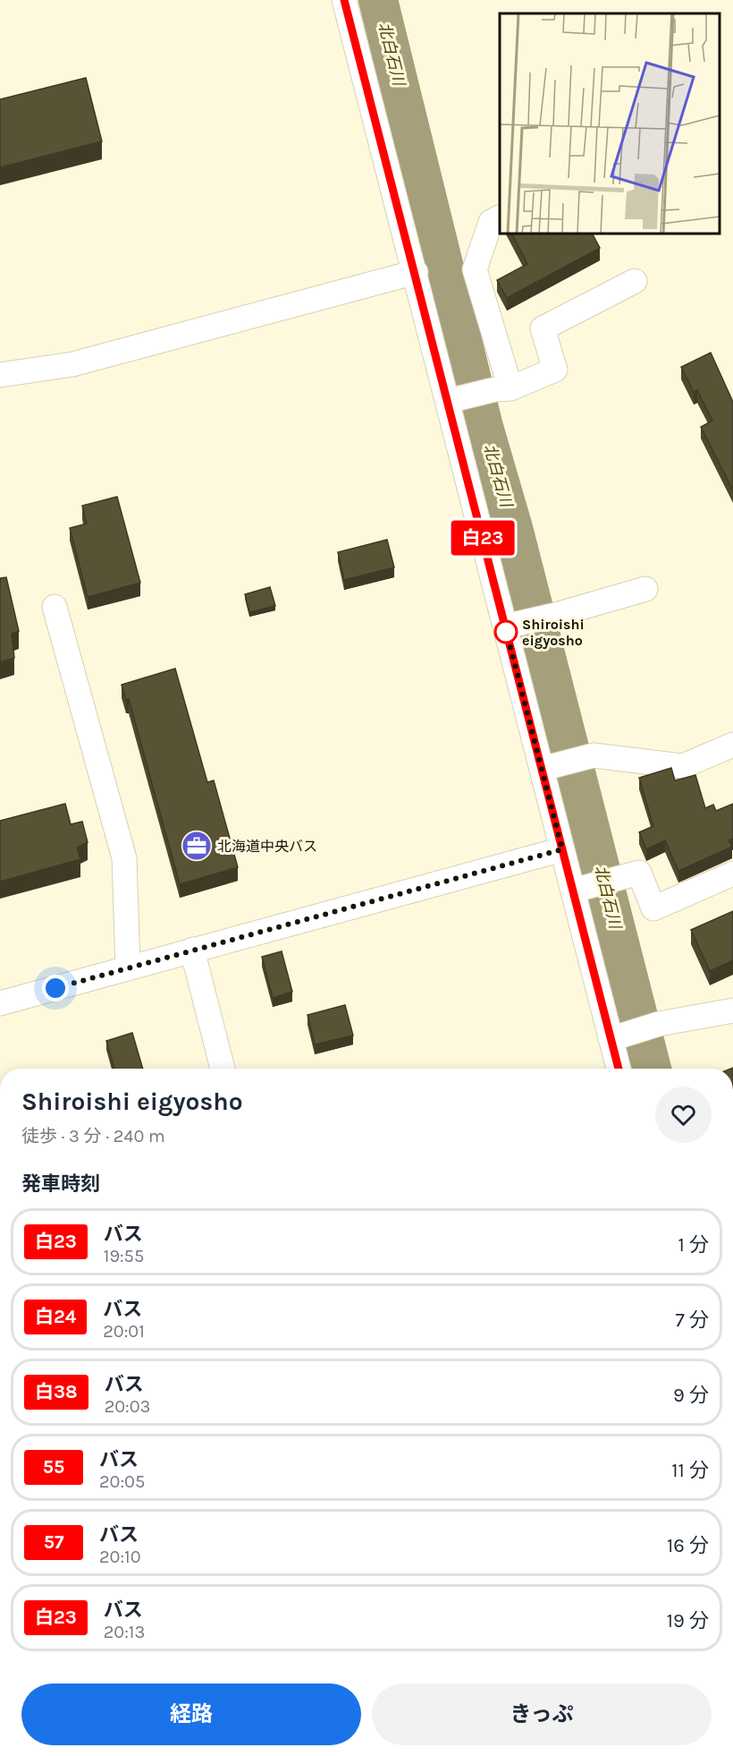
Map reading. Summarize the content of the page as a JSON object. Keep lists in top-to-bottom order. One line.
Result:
{"water":["北白石川"],"places":{"other":["Shiroishi eigyosho"],"office":["北海道中央バス"]},"lines":["bus line 白23"],"page":{"on_map":"白23","heading":[["Shiroishi eigyosho","徒歩 · 3 分 · 240 m"],"発車時刻"],"list":[{"mark":"白23","name":"バス","note":"19:55","value":"1 分"},{"mark":"白24","name":"バス","note":"20:01","value":"7 分"},{"mark":"白38","name":"バス","note":"20:03","value":"9 分"},{"mark":"55","name":"バス","note":"20:05","value":"11 分"},{"mark":"57","name":"バス","note":"20:10","value":"16 分"},{"mark":"白23","name":"バス","note":"20:13","value":"19 分"}],"buttons":["経路","きっぷ"]}}
